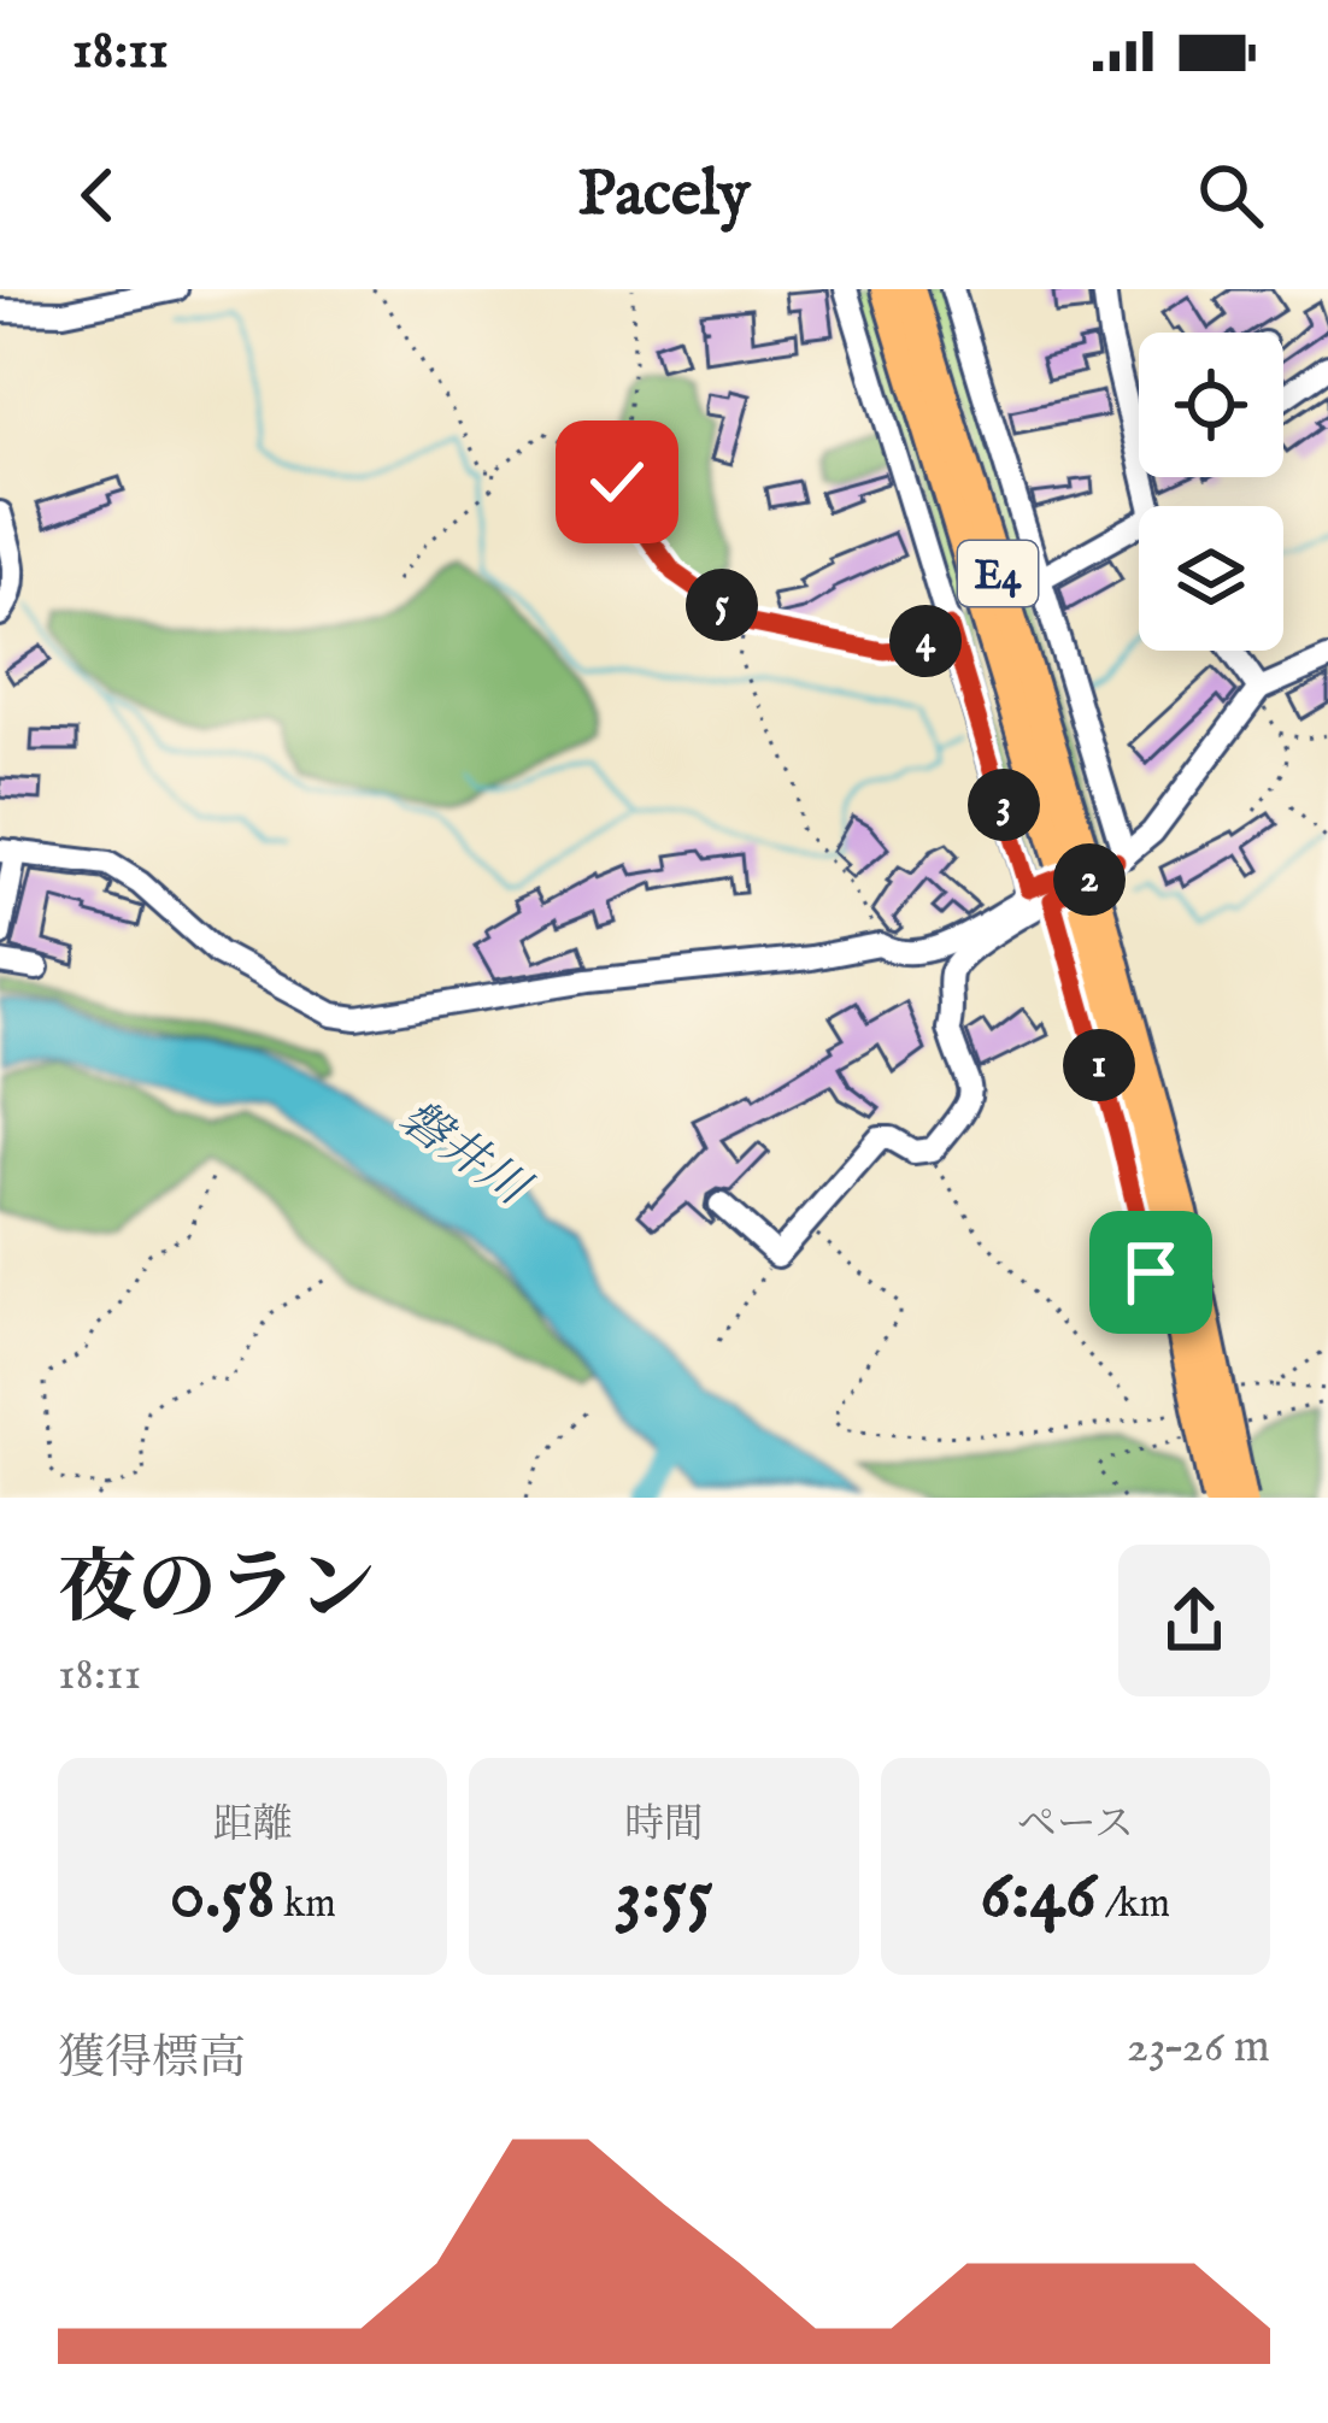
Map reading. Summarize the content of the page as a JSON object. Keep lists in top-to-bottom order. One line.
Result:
{"streets":{"highway":["E4"]},"water":["磐井川"],"page":{"status":"18:11","header":"Pacely","pins":["5","4","3","2","1"],"heading":["夜のラン","18:11"],"stats":[["距離","0.58 km"],["時間","3:55"],["ペース","6:46 /km"]],"chart":["獲得標高","23–26 m"]}}
